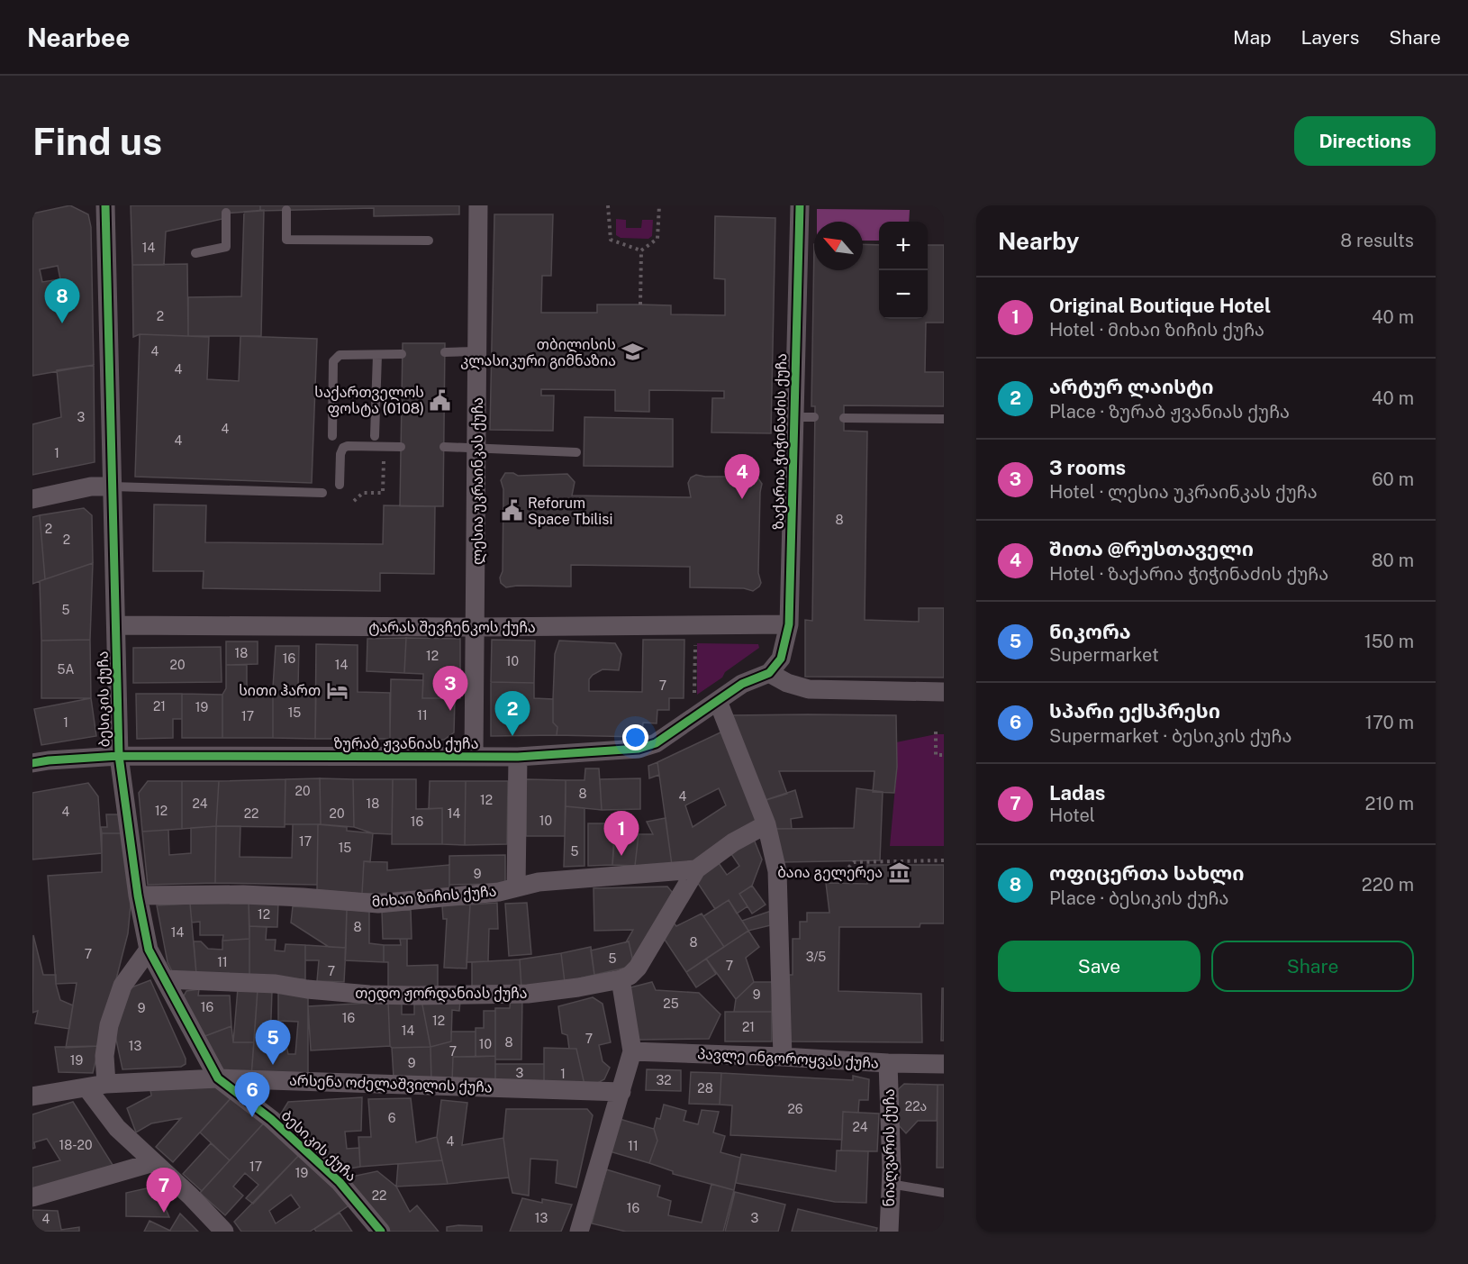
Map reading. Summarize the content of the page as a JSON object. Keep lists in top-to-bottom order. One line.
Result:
{"streets":{"street":["ზაქარია ჭიჭინაძის ქუჩა","ლესია უკრაინკას ქუჩა","ტარას შევჩენკოს ქუჩა","ბესიკის ქუჩა","ზურაბ ჟვანიას ქუჩა","მიხაი ზიჩის ქუჩა","თედო ჟორდანიას ქუჩა","პავლე ინგოროყვას ქუჩა","არსენა ოძელაშვილის ქუჩა","ნიაღვარის ქუჩა"]},"crossings":[["ზაქარია ჭიჭინაძის ქუჩა","ტარას შევჩენკოს ქუჩა"],["ზაქარია ჭიჭინაძის ქუჩა","ზურაბ ჟვანიას ქუჩა"],["ლესია უკრაინკას ქუჩა","ტარას შევჩენკოს ქუჩა"],["ლესია უკრაინკას ქუჩა","ზურაბ ჟვანიას ქუჩა"],["ტარას შევჩენკოს ქუჩა","ბესიკის ქუჩა"],["ბესიკის ქუჩა","ზურაბ ჟვანიას ქუჩა"],["ბესიკის ქუჩა","მიხაი ზიჩის ქუჩა"],["ბესიკის ქუჩა","თედო ჟორდანიას ქუჩა"],["ბესიკის ქუჩა","არსენა ოძელაშვილის ქუჩა"],["პავლე ინგოროყვას ქუჩა","ნიაღვარის ქუჩა"]],"places":{"school or university":["თბილისის კლასიკური გიმნაზია"],"public building":["საქართველოს ფოსტა (0108)","Reforum Space Tbilisi"],"hotel":["სითი ჰართ"],"museum":["ბაია გელერეა"]},"house_numbers":["14","2","4","4","3","4","4","1","8","2","2","5","18","12","16","10","20","14","5A","7","21","19","15","11","17","1","20","8","4","12","24","18","12","4","22","20","14","10","16","17","15","5","9","12","8","14","8","7","3/5","5","11","7","7","9","25","16","9","16","12","21","14","7","8","10","13","7","19","9","3","1","32","28","22ა","26","6","24","4","18-20","11","17","19","22","16","13","3","4"],"north":"top left","page":{"header":"Nearbee","nav":["Map","Layers","Share"],"buttons":["Directions",["Save","Share"]],"title":"Find us","heading":["Nearby","8 results"],"map_buttons":["+","−"],"list":[{"mark":"1","name":"Original Boutique Hotel","note":"Hotel · მიხაი ზიჩის ქუჩა","value":"40 m"},{"mark":"2","name":"არტურ ლაისტი","note":"Place · ზურაბ ჟვანიას ქუჩა","value":"40 m"},{"mark":"3","name":"3 rooms","note":"Hotel · ლესია უკრაინკას ქუჩა","value":"60 m"},{"mark":"4","name":"შითა @რუსთაველი","note":"Hotel · ზაქარია ჭიჭინაძის ქუჩა","value":"80 m"},{"mark":"5","name":"ნიკორა","note":"Supermarket","value":"150 m"},{"mark":"6","name":"სპარი ექსპრესი","note":"Supermarket · ბესიკის ქუჩა","value":"170 m"},{"mark":"7","name":"Ladas","note":"Hotel","value":"210 m"},{"mark":"8","name":"ოფიცერთა სახლი","note":"Place · ბესიკის ქუჩა","value":"220 m"}],"pins":["8","4","3","2","1","5","6","7"]}}
